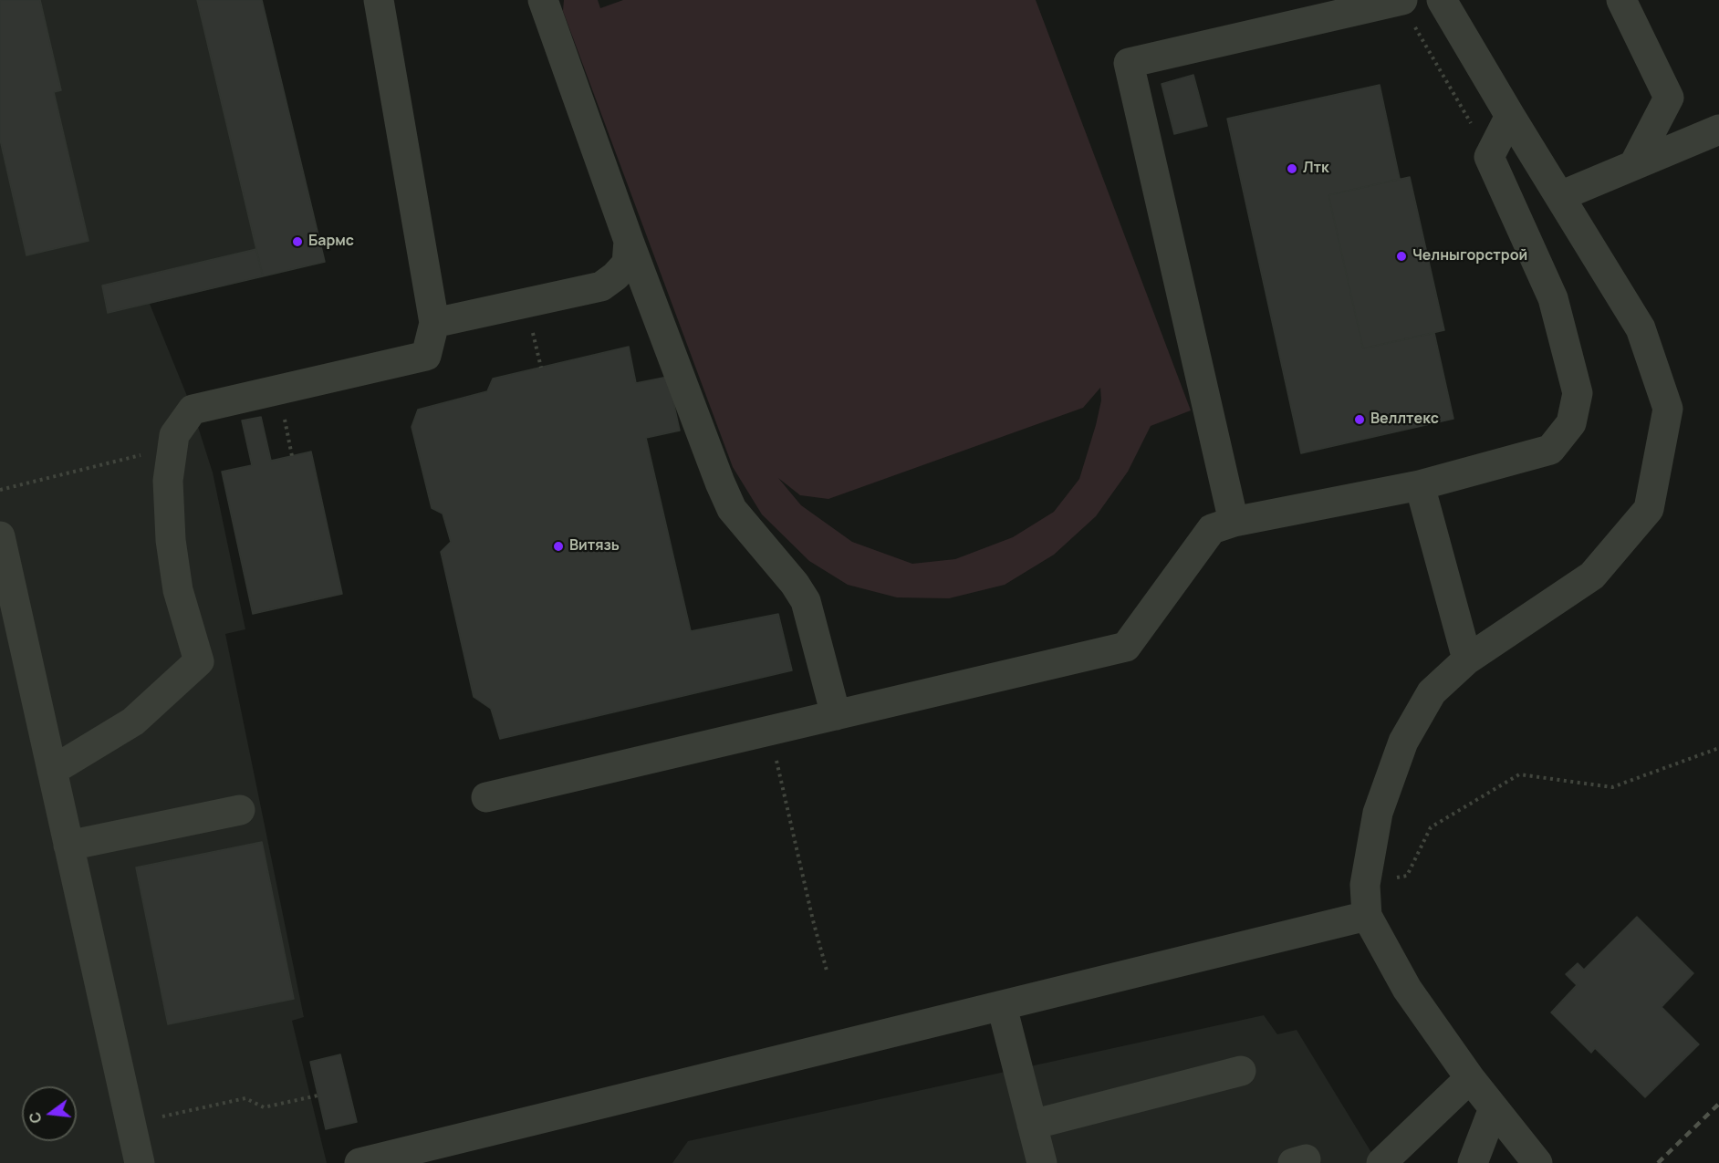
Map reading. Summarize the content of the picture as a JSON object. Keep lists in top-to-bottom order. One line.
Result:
{"places":["Лтк","Бармс","Челныгорстрой","Веллтекс","Витязь"],"north":"left"}
